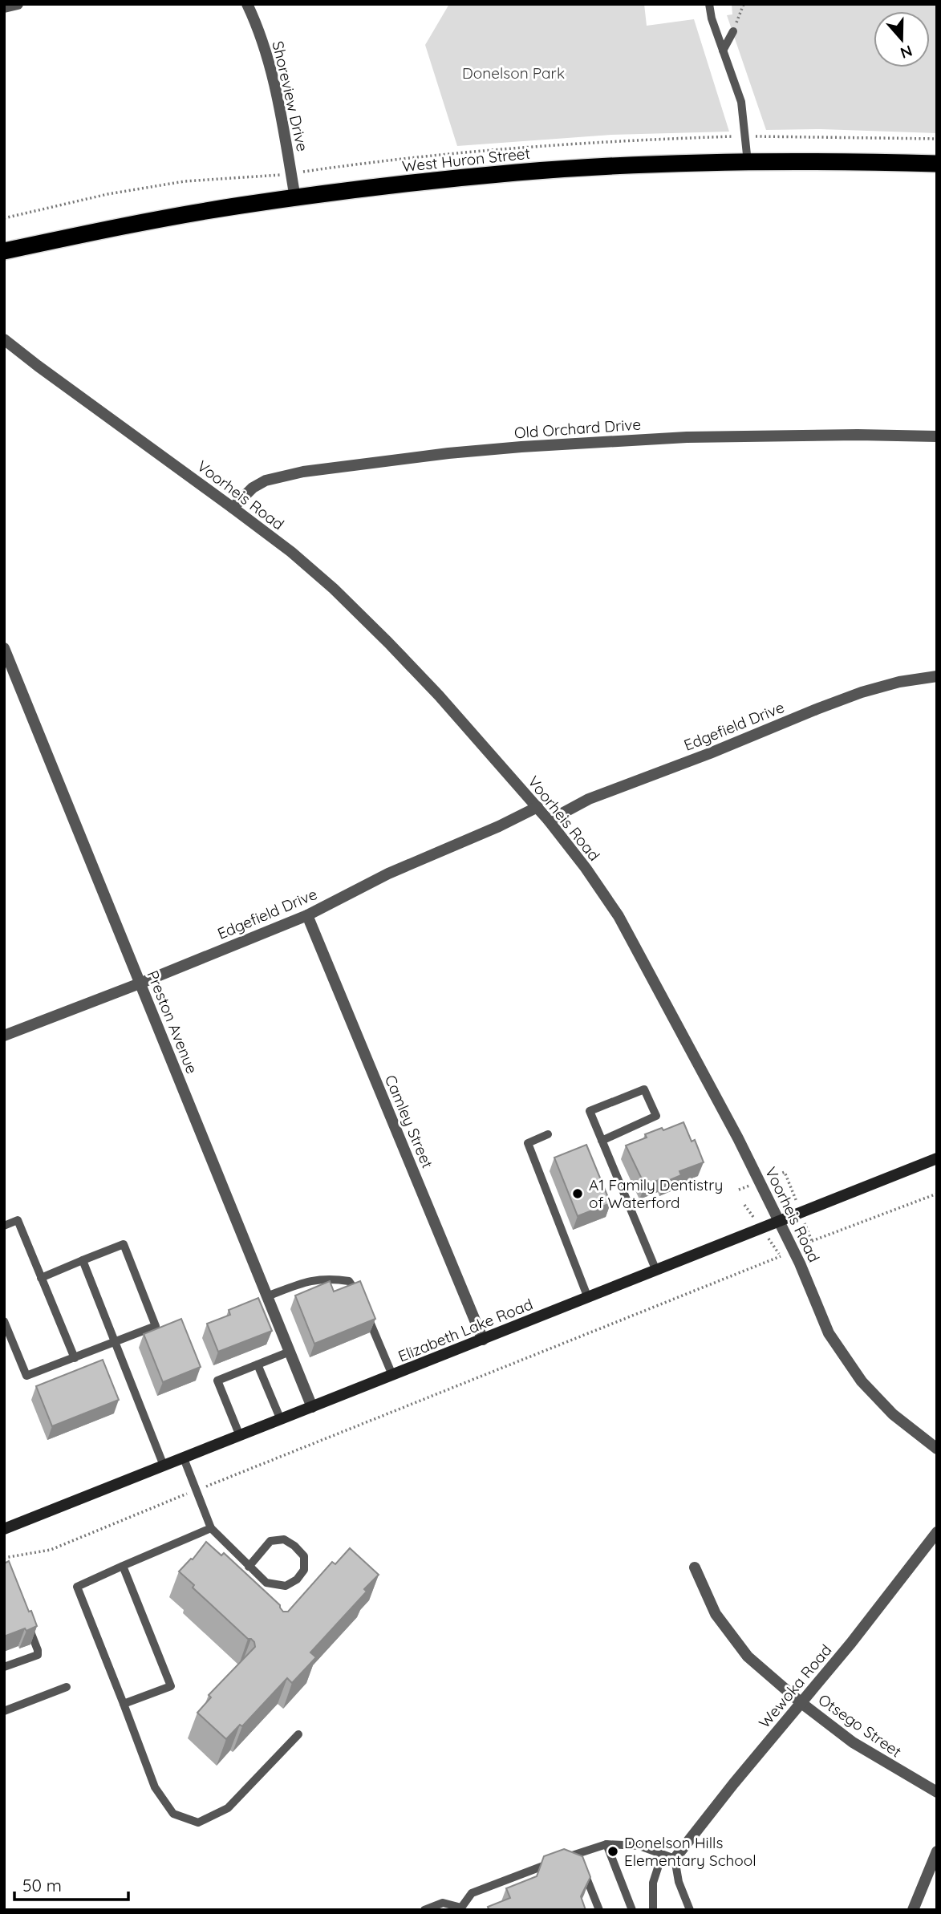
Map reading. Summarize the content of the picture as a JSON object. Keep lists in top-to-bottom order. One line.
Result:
{"streets":{"highway":["West Huron Street"],"main road":["Elizabeth Lake Road"],"street":["Shoreview Drive","Old Orchard Drive","Voorheis Road","Edgefield Drive","Preston Avenue","Camley Street","Wewoka Road","Otsego Street"]},"crossings":[["Shoreview Drive","West Huron Street"],["Old Orchard Drive","Voorheis Road"],["Voorheis Road","Edgefield Drive"],["Voorheis Road","Elizabeth Lake Road"],["Edgefield Drive","Preston Avenue"],["Edgefield Drive","Camley Street"],["Preston Avenue","Elizabeth Lake Road"],["Camley Street","Elizabeth Lake Road"],["Wewoka Road","Otsego Street"]],"parks":["Donelson Park"],"places":["A1 Family Dentistry of Waterford","Donelson Hills Elementary School"],"scale_bar":"50 m","north":"bottom"}
